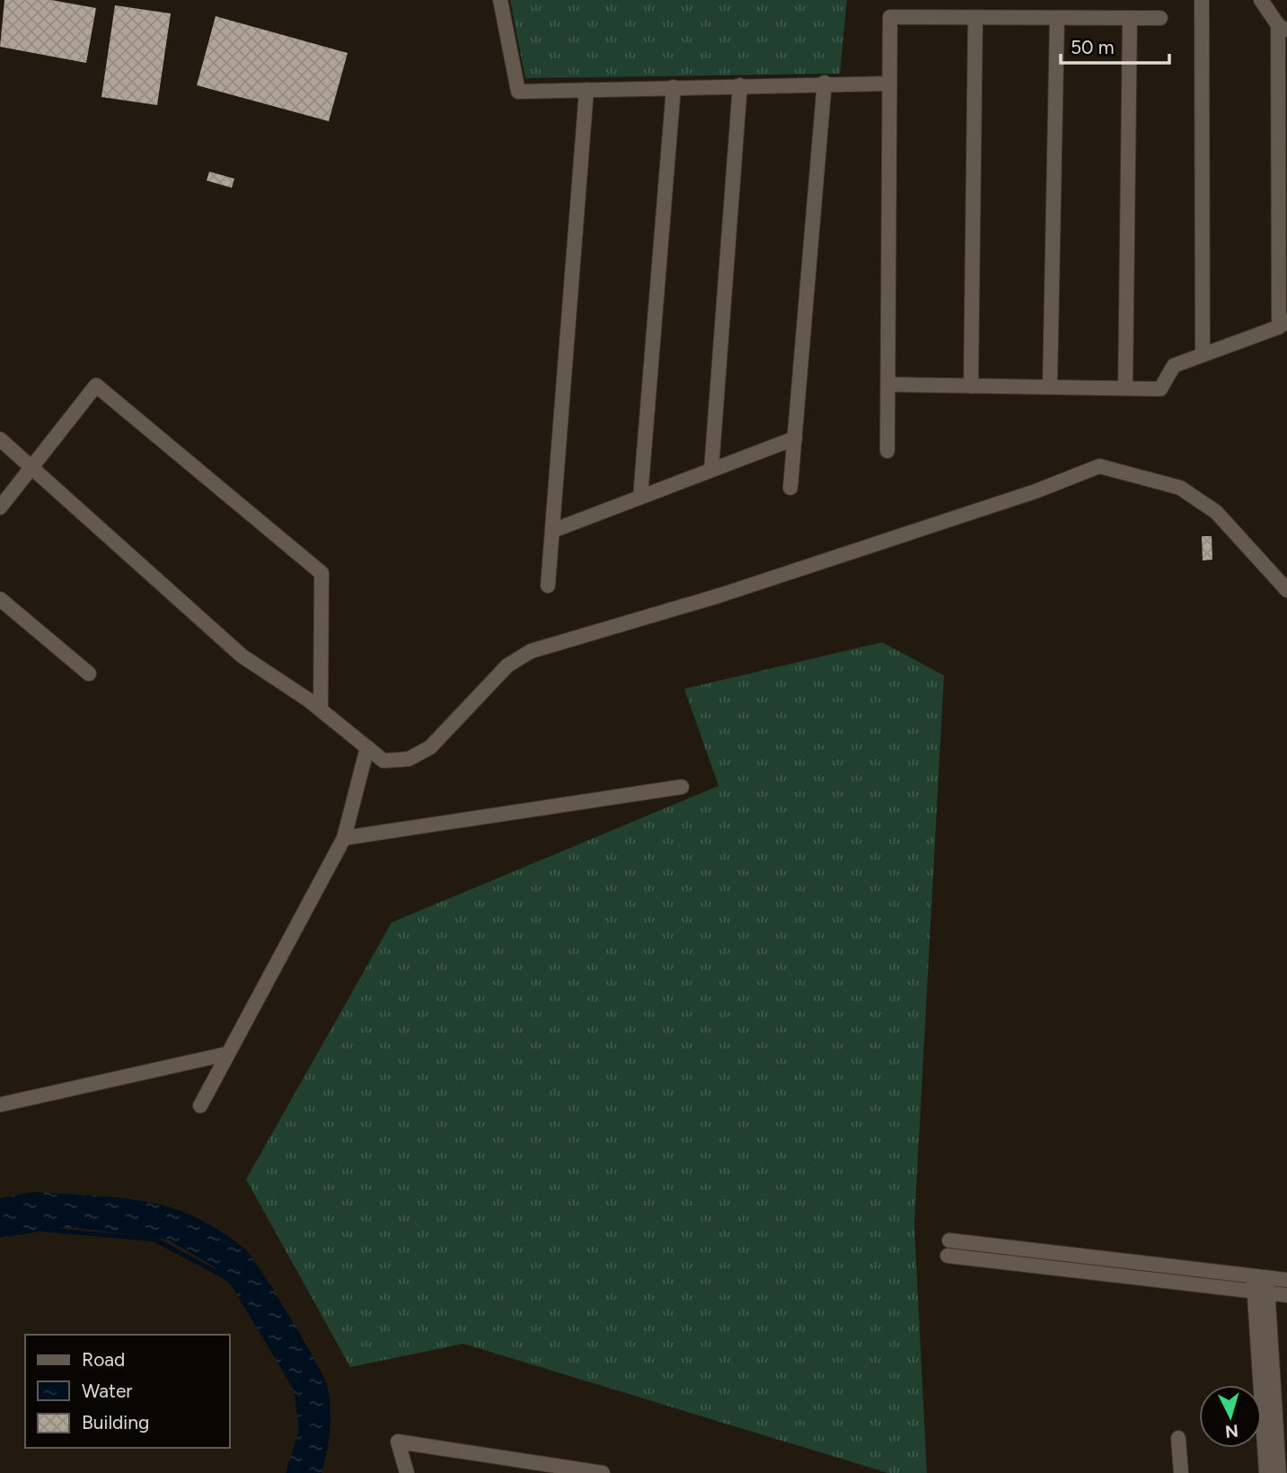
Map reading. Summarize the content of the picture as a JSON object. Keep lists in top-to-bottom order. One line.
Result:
{"legend":["Road","Water","Building"],"scale_bar":"50 m","north":"bottom"}
